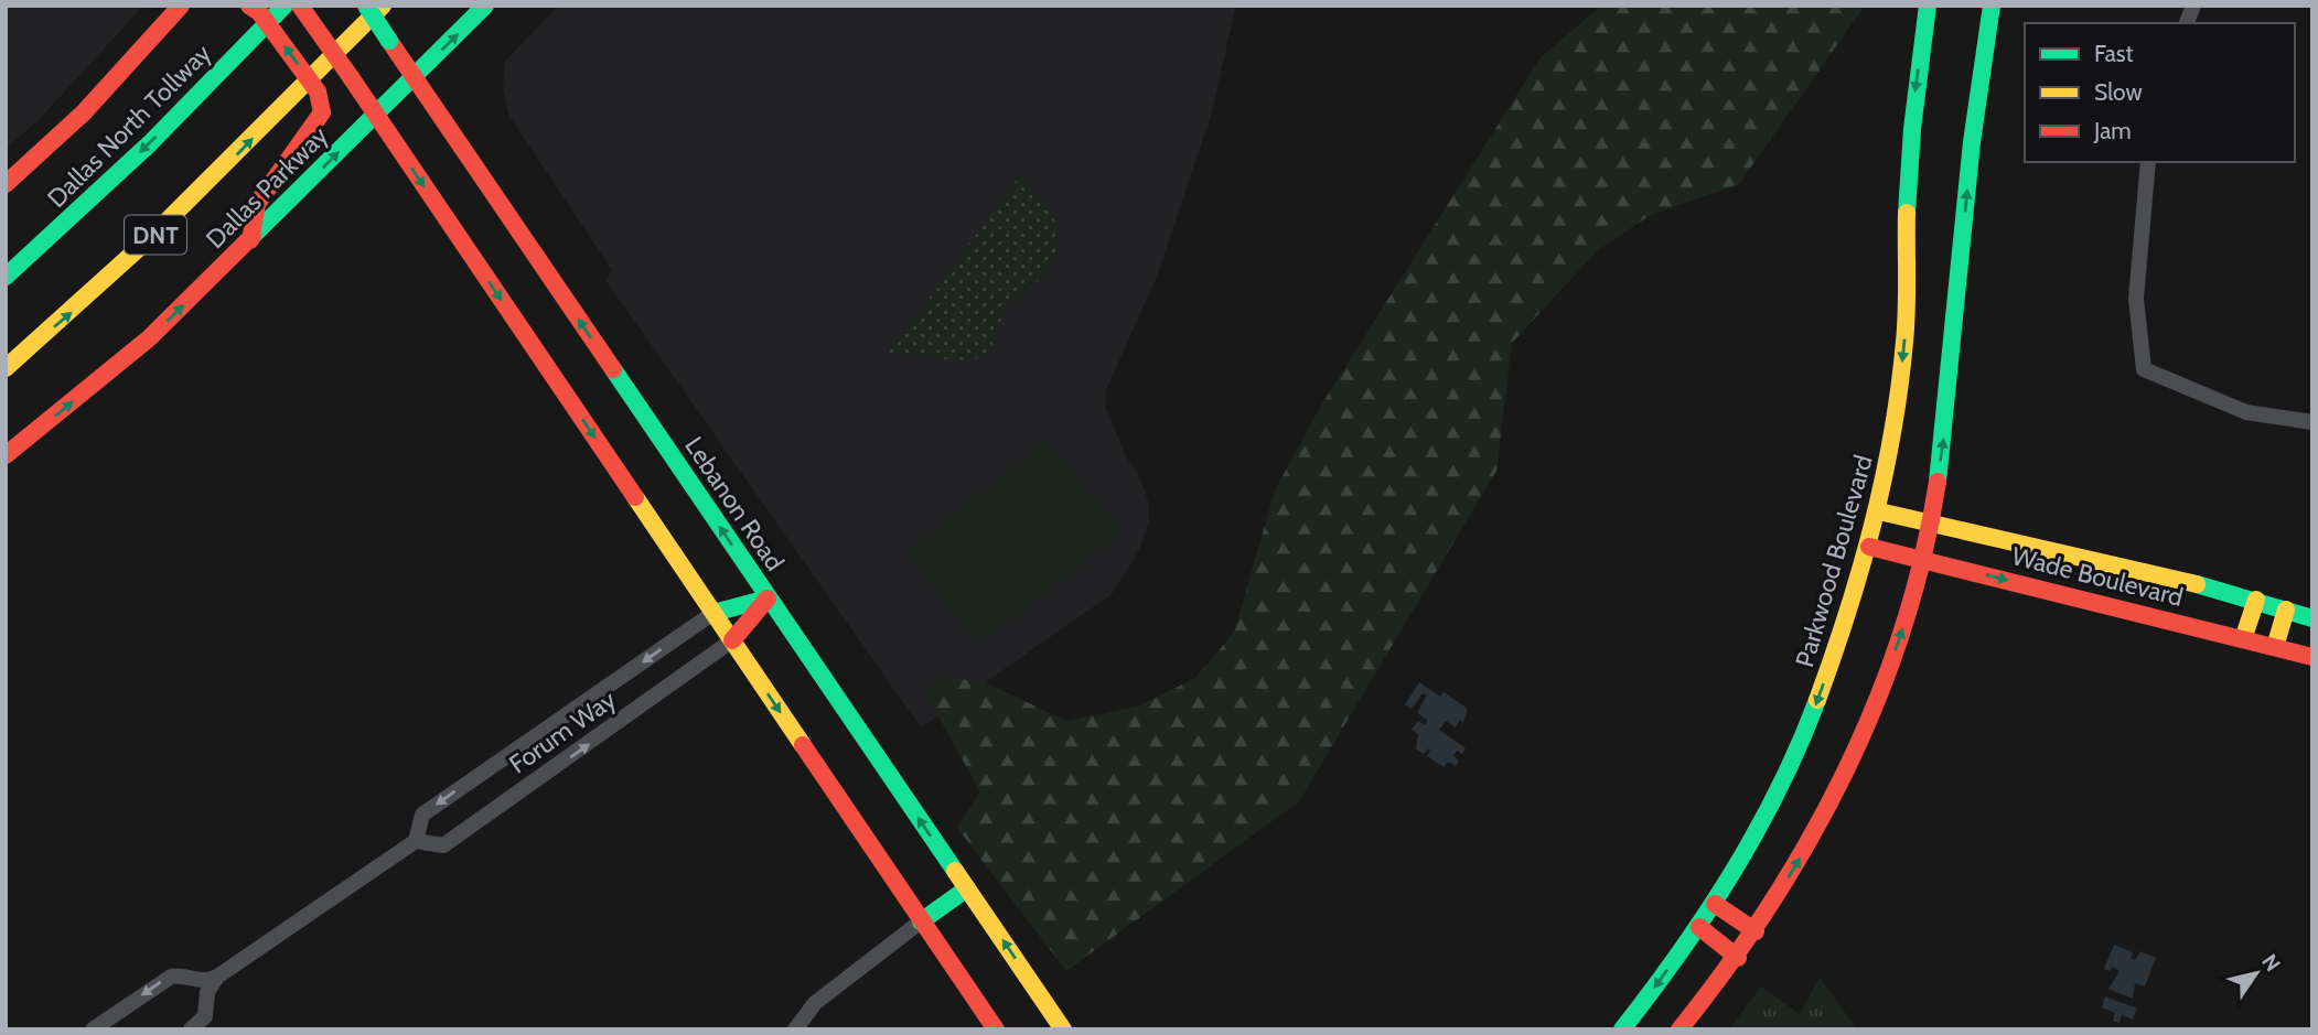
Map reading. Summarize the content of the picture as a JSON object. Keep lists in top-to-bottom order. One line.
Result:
{"streets":{"main road":["Dallas North Tollway","Dallas Parkway","DNT","Lebanon Road","Parkwood Boulevard","Wade Boulevard"],"street":["Forum Way"]},"crossings":[["Dallas Parkway","Lebanon Road"],["Parkwood Boulevard","Wade Boulevard"]],"legend":["Fast","Slow","Jam"],"north":"top right"}
